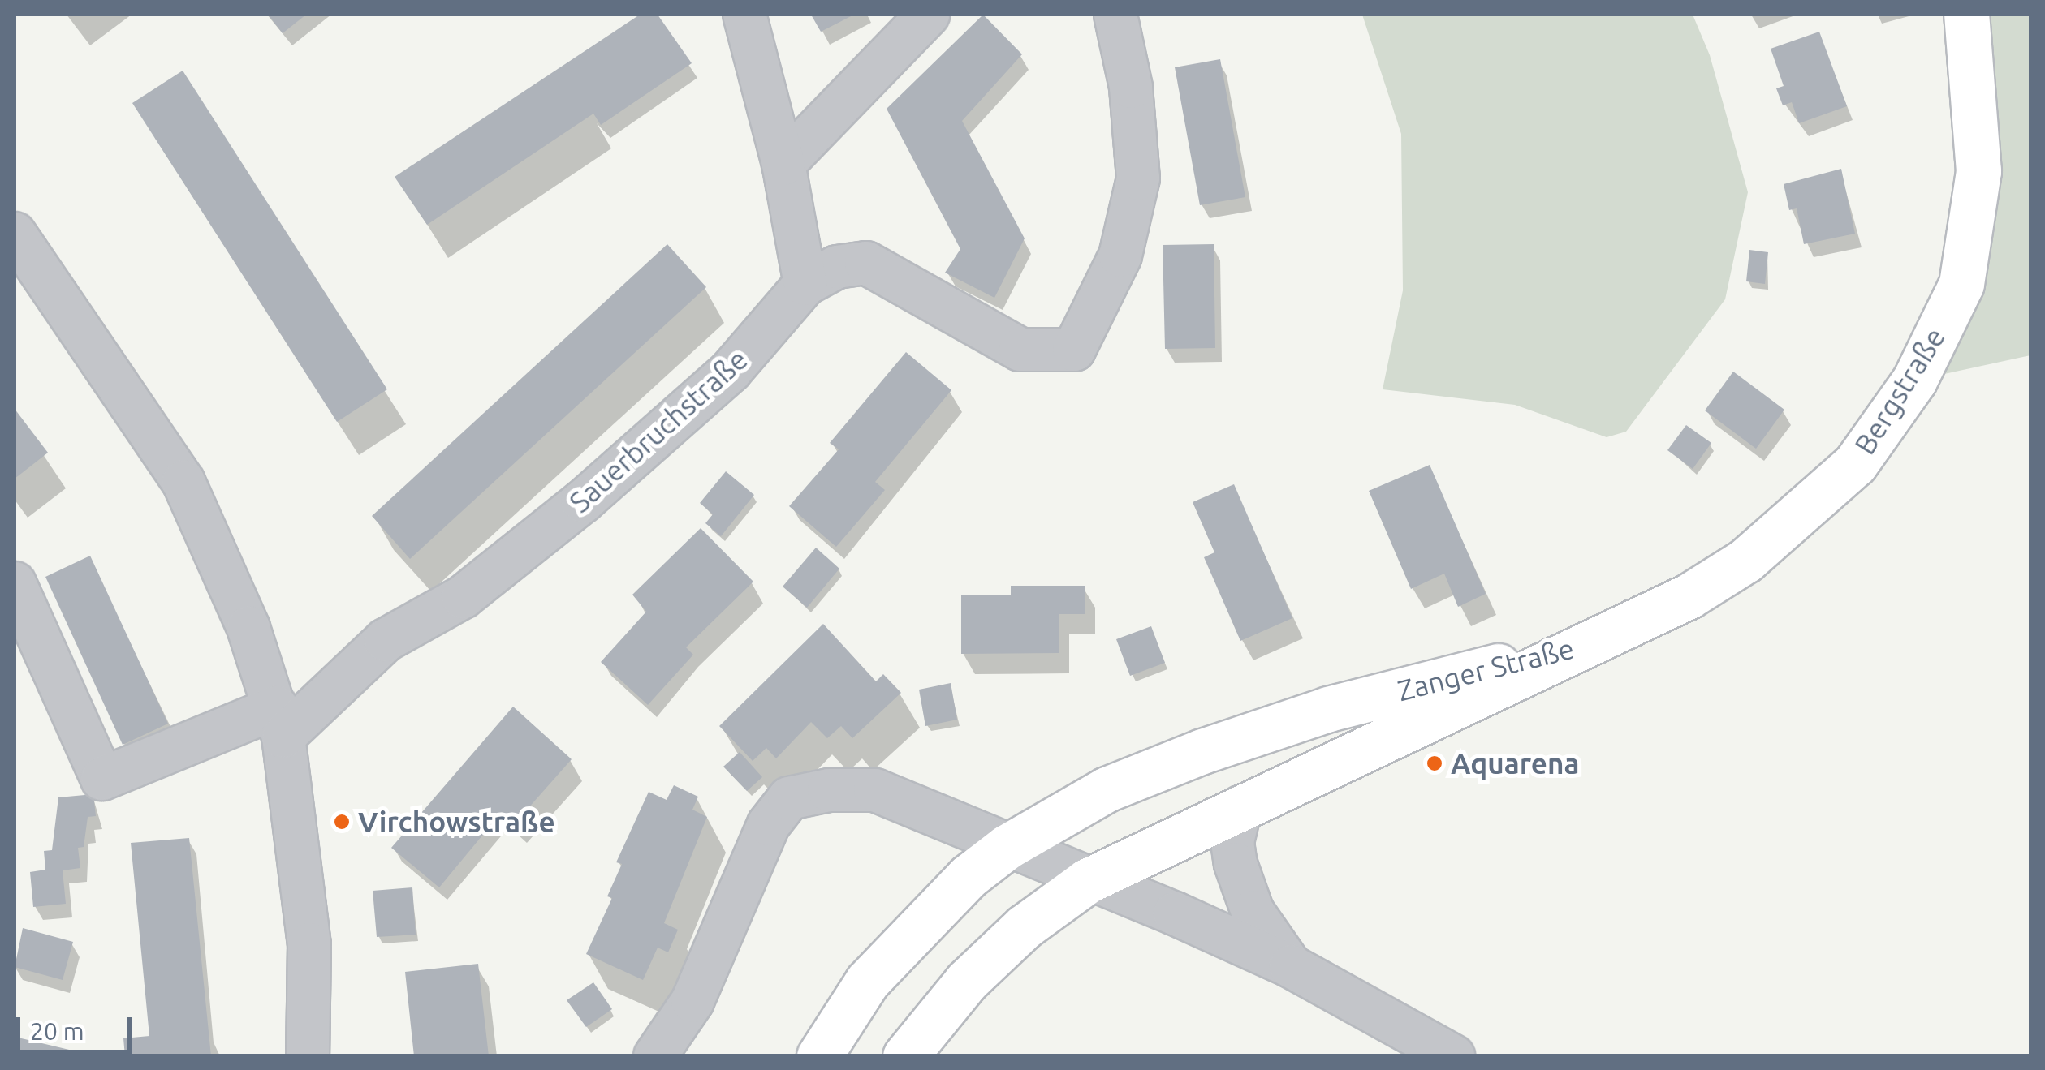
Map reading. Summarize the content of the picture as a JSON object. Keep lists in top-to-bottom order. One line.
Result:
{"streets":{"street":["Bergstraße","Sauerbruchstraße","Zanger Straße"]},"crossings":[["Bergstraße","Zanger Straße"]],"places":["Aquarena","Virchowstraße"],"scale_bar":"20 m"}
